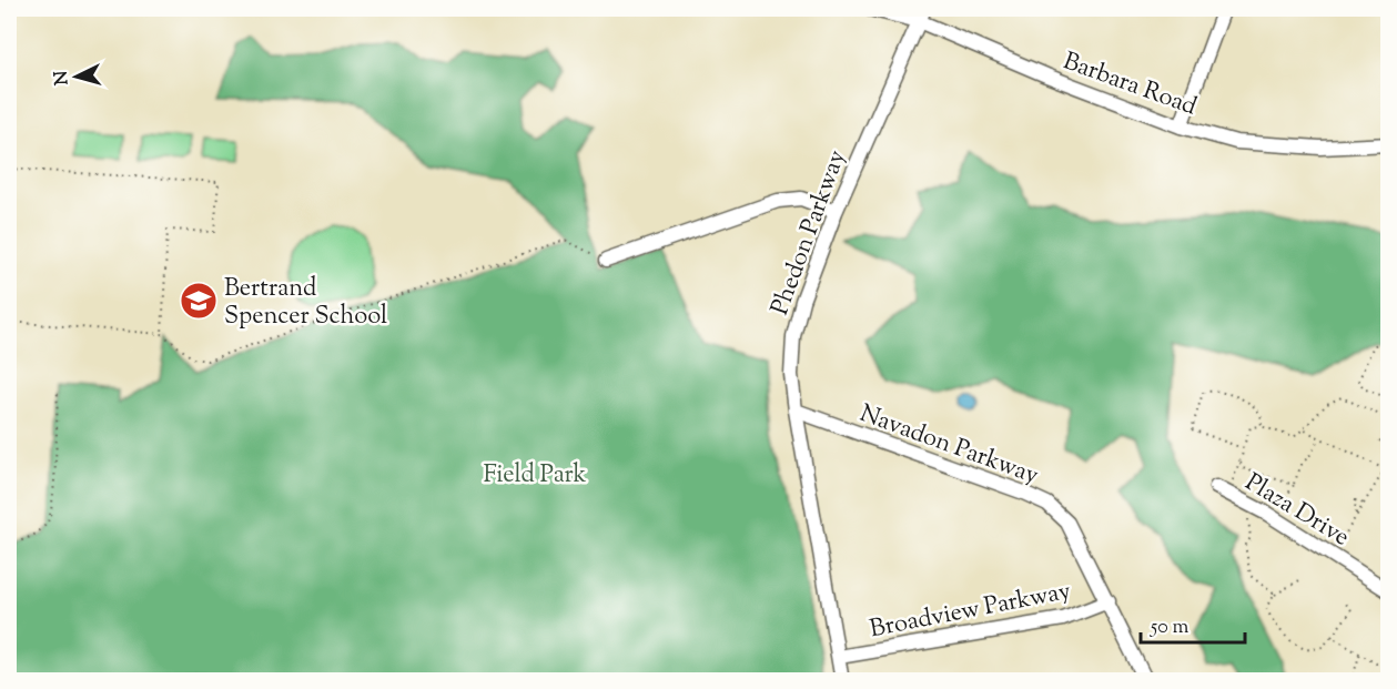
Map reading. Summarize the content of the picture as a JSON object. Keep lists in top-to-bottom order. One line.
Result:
{"streets":{"street":["Barbara Road","Phedon Parkway","Navadon Parkway","Plaza Drive","Broadview Parkway"]},"crossings":[["Barbara Road","Phedon Parkway"],["Phedon Parkway","Navadon Parkway"],["Phedon Parkway","Broadview Parkway"],["Navadon Parkway","Broadview Parkway"]],"parks":["Field Park"],"places":{"school or university":["Bertrand Spencer School"]},"scale_bar":"50 m","north":"left"}
